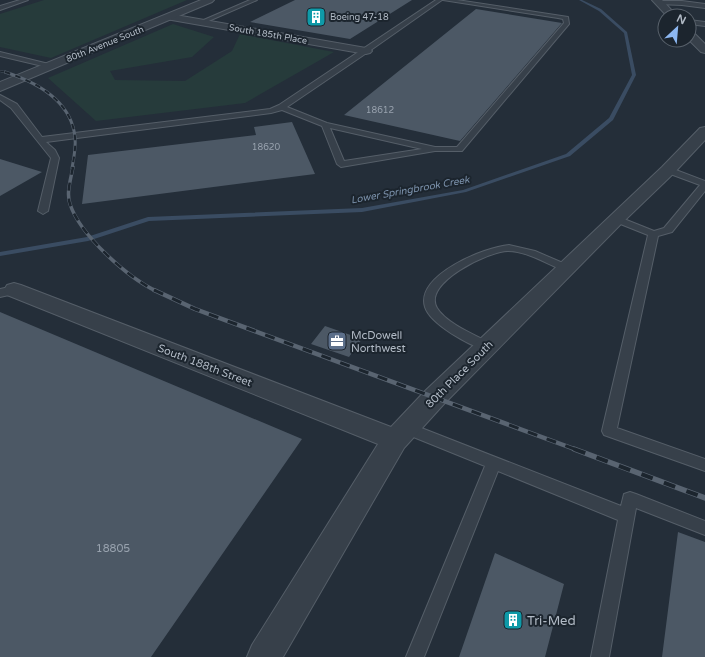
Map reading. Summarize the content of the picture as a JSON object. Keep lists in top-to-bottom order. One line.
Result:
{"streets":{"street":["South 185th Place","80th Avenue South","South 188th Street","80th Place South"]},"crossings":[["South 185th Place","80th Avenue South"],["South 188th Street","80th Place South"]],"water":["Lower Springbrook Creek"],"places":{"building":["Boeing 47-18","Tri-Med"],"office":["McDowell Northwest"]},"house_numbers":["18612","18620","18805"],"north":"top right"}
